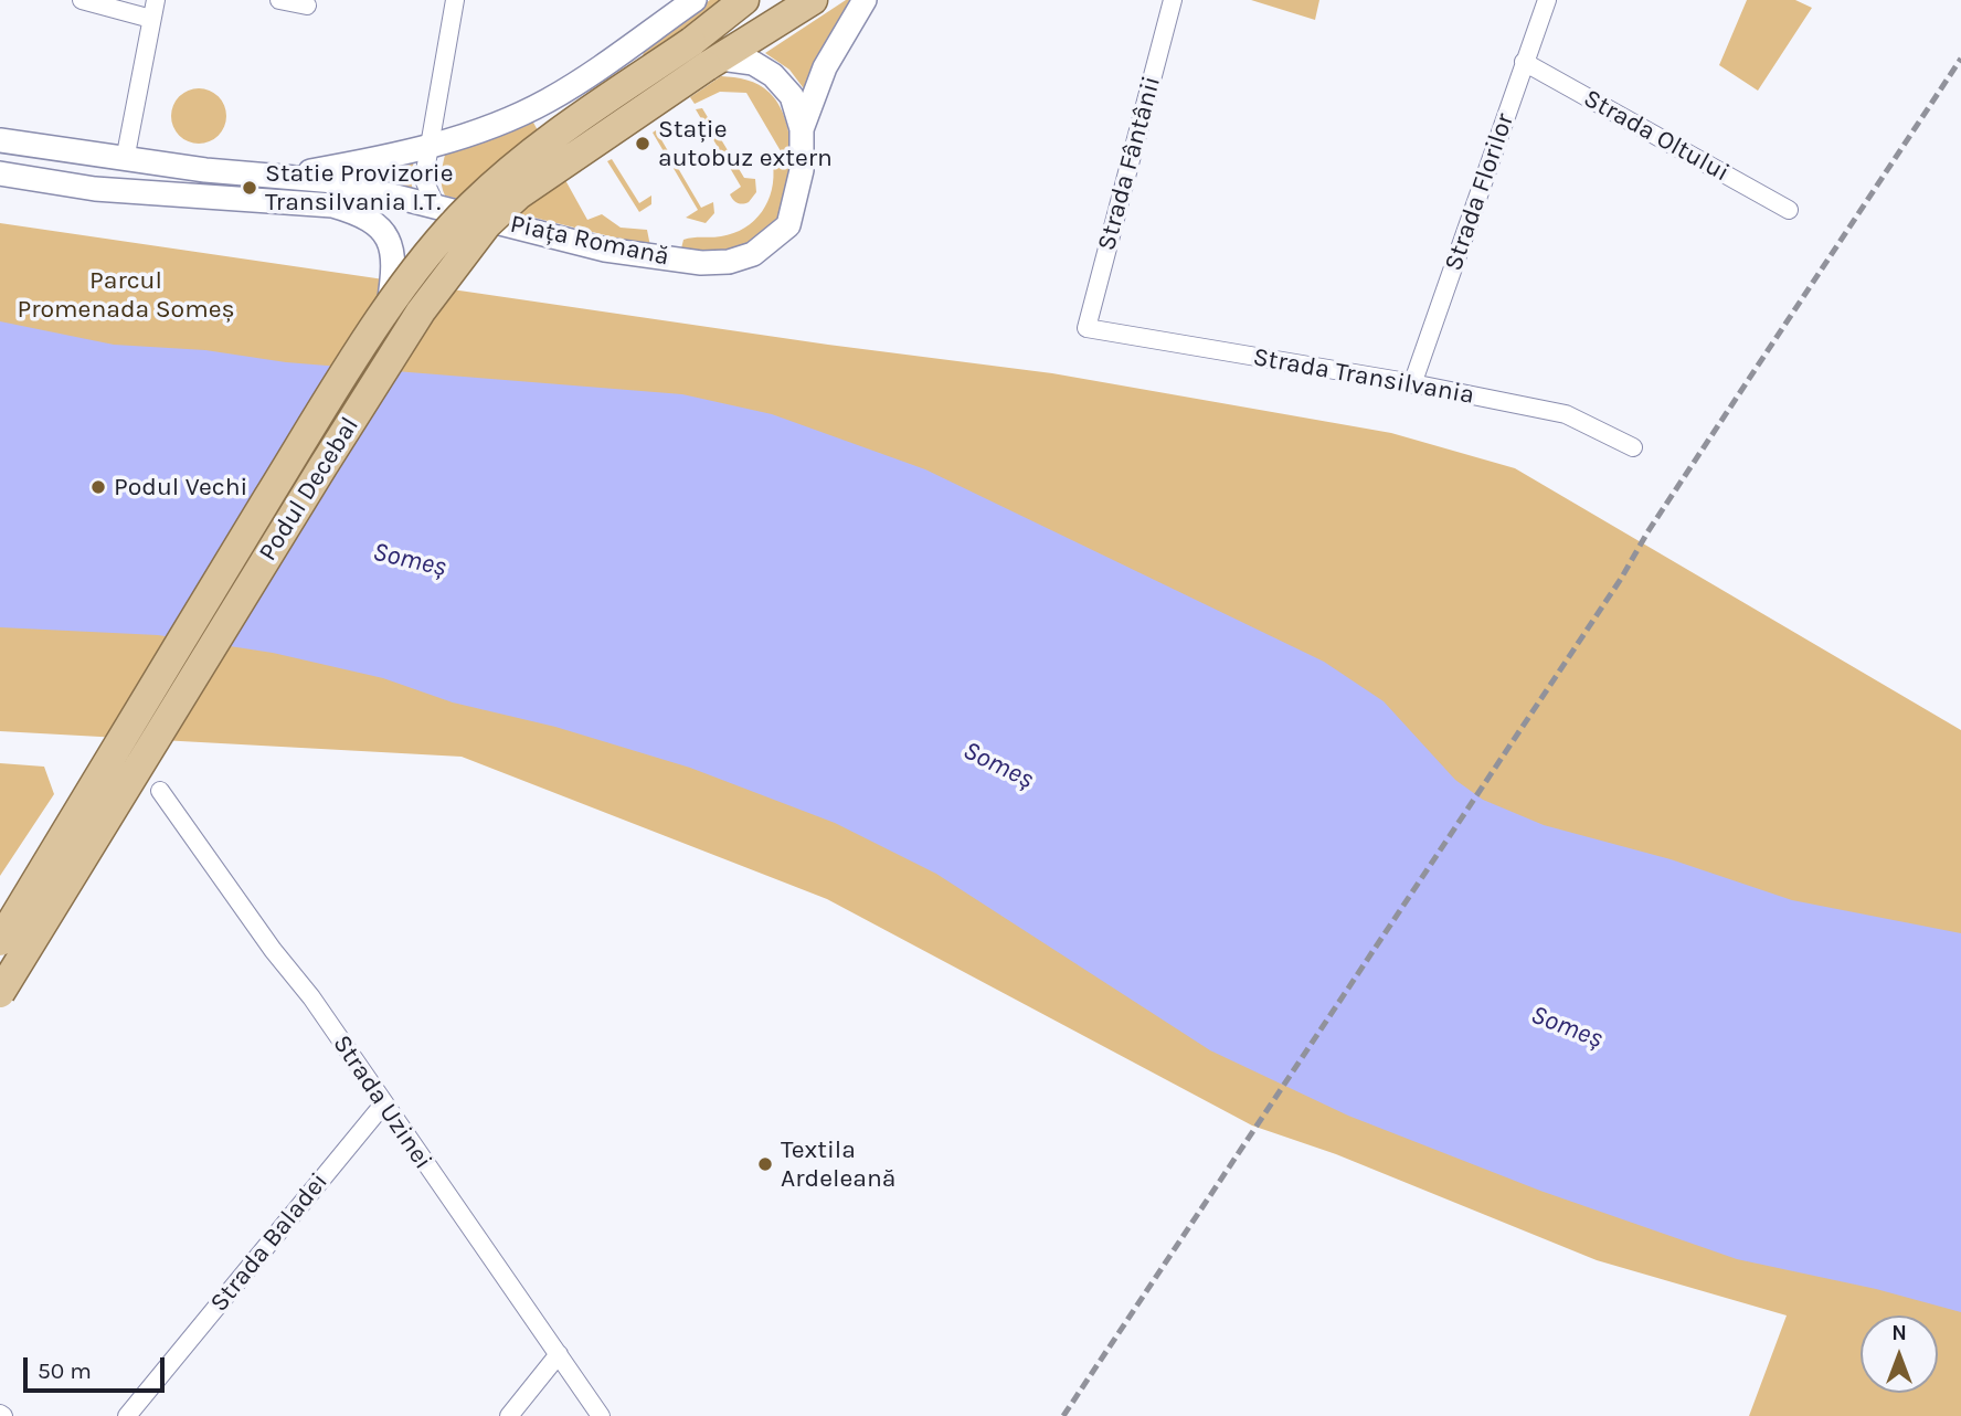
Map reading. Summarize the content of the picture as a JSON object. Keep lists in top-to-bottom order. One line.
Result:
{"streets":{"main road":["Podul Decebal"],"street":["Strada Oltului","Strada Fântânii","Strada Florilor","Piața Romană","Strada Transilvania","Strada Uzinei","Strada Baladei"]},"crossings":[["Strada Oltului","Strada Florilor"],["Strada Fântânii","Strada Transilvania"],["Strada Florilor","Strada Transilvania"],["Piața Romană","Podul Decebal"],["Strada Uzinei","Strada Baladei"]],"water":["Someș"],"parks":["Parcul Promenada Someș"],"places":["Stație autobuz extern","Statie Provizorie Transilvania I.T.","Podul Vechi","Textila Ardeleană"],"scale_bar":"50 m","north":"top"}
